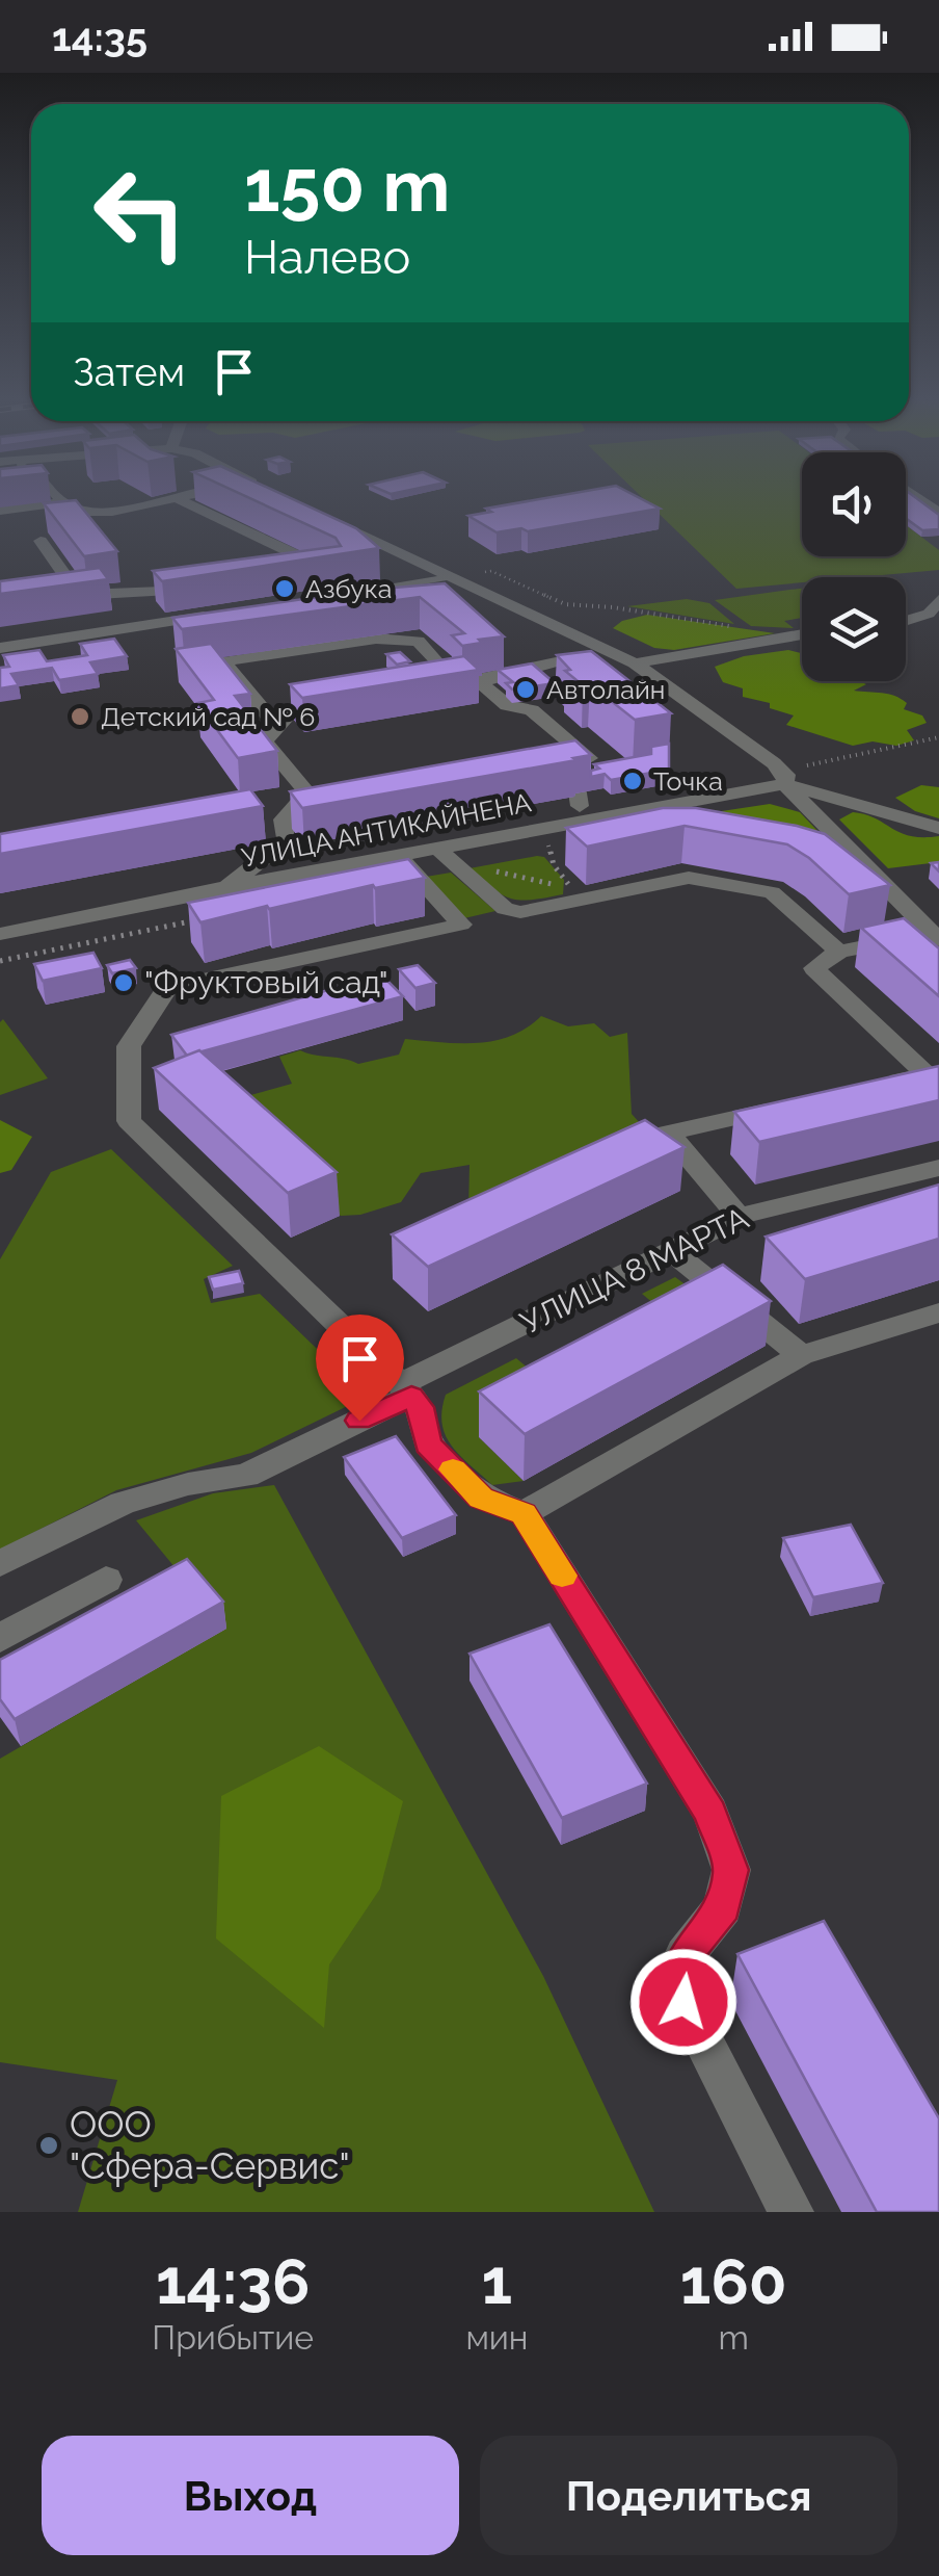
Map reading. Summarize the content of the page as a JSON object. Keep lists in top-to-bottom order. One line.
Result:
{"streets":{"street":["УЛИЦА АНТИКАЙНЕНА","УЛИЦА 8 МАРТА"]},"places":["Азбука","Автолайн","Детский сад № 6","Точка","\"Фруктовый сад\"","ООО \"Сфера-Сервис\""],"page":{"status":"14:35","turn":["150 m","Налево"],"then":"Затем","eta":["14:36","Прибытие","1","мин","160","m"],"buttons":["Выход","Поделиться"]}}
